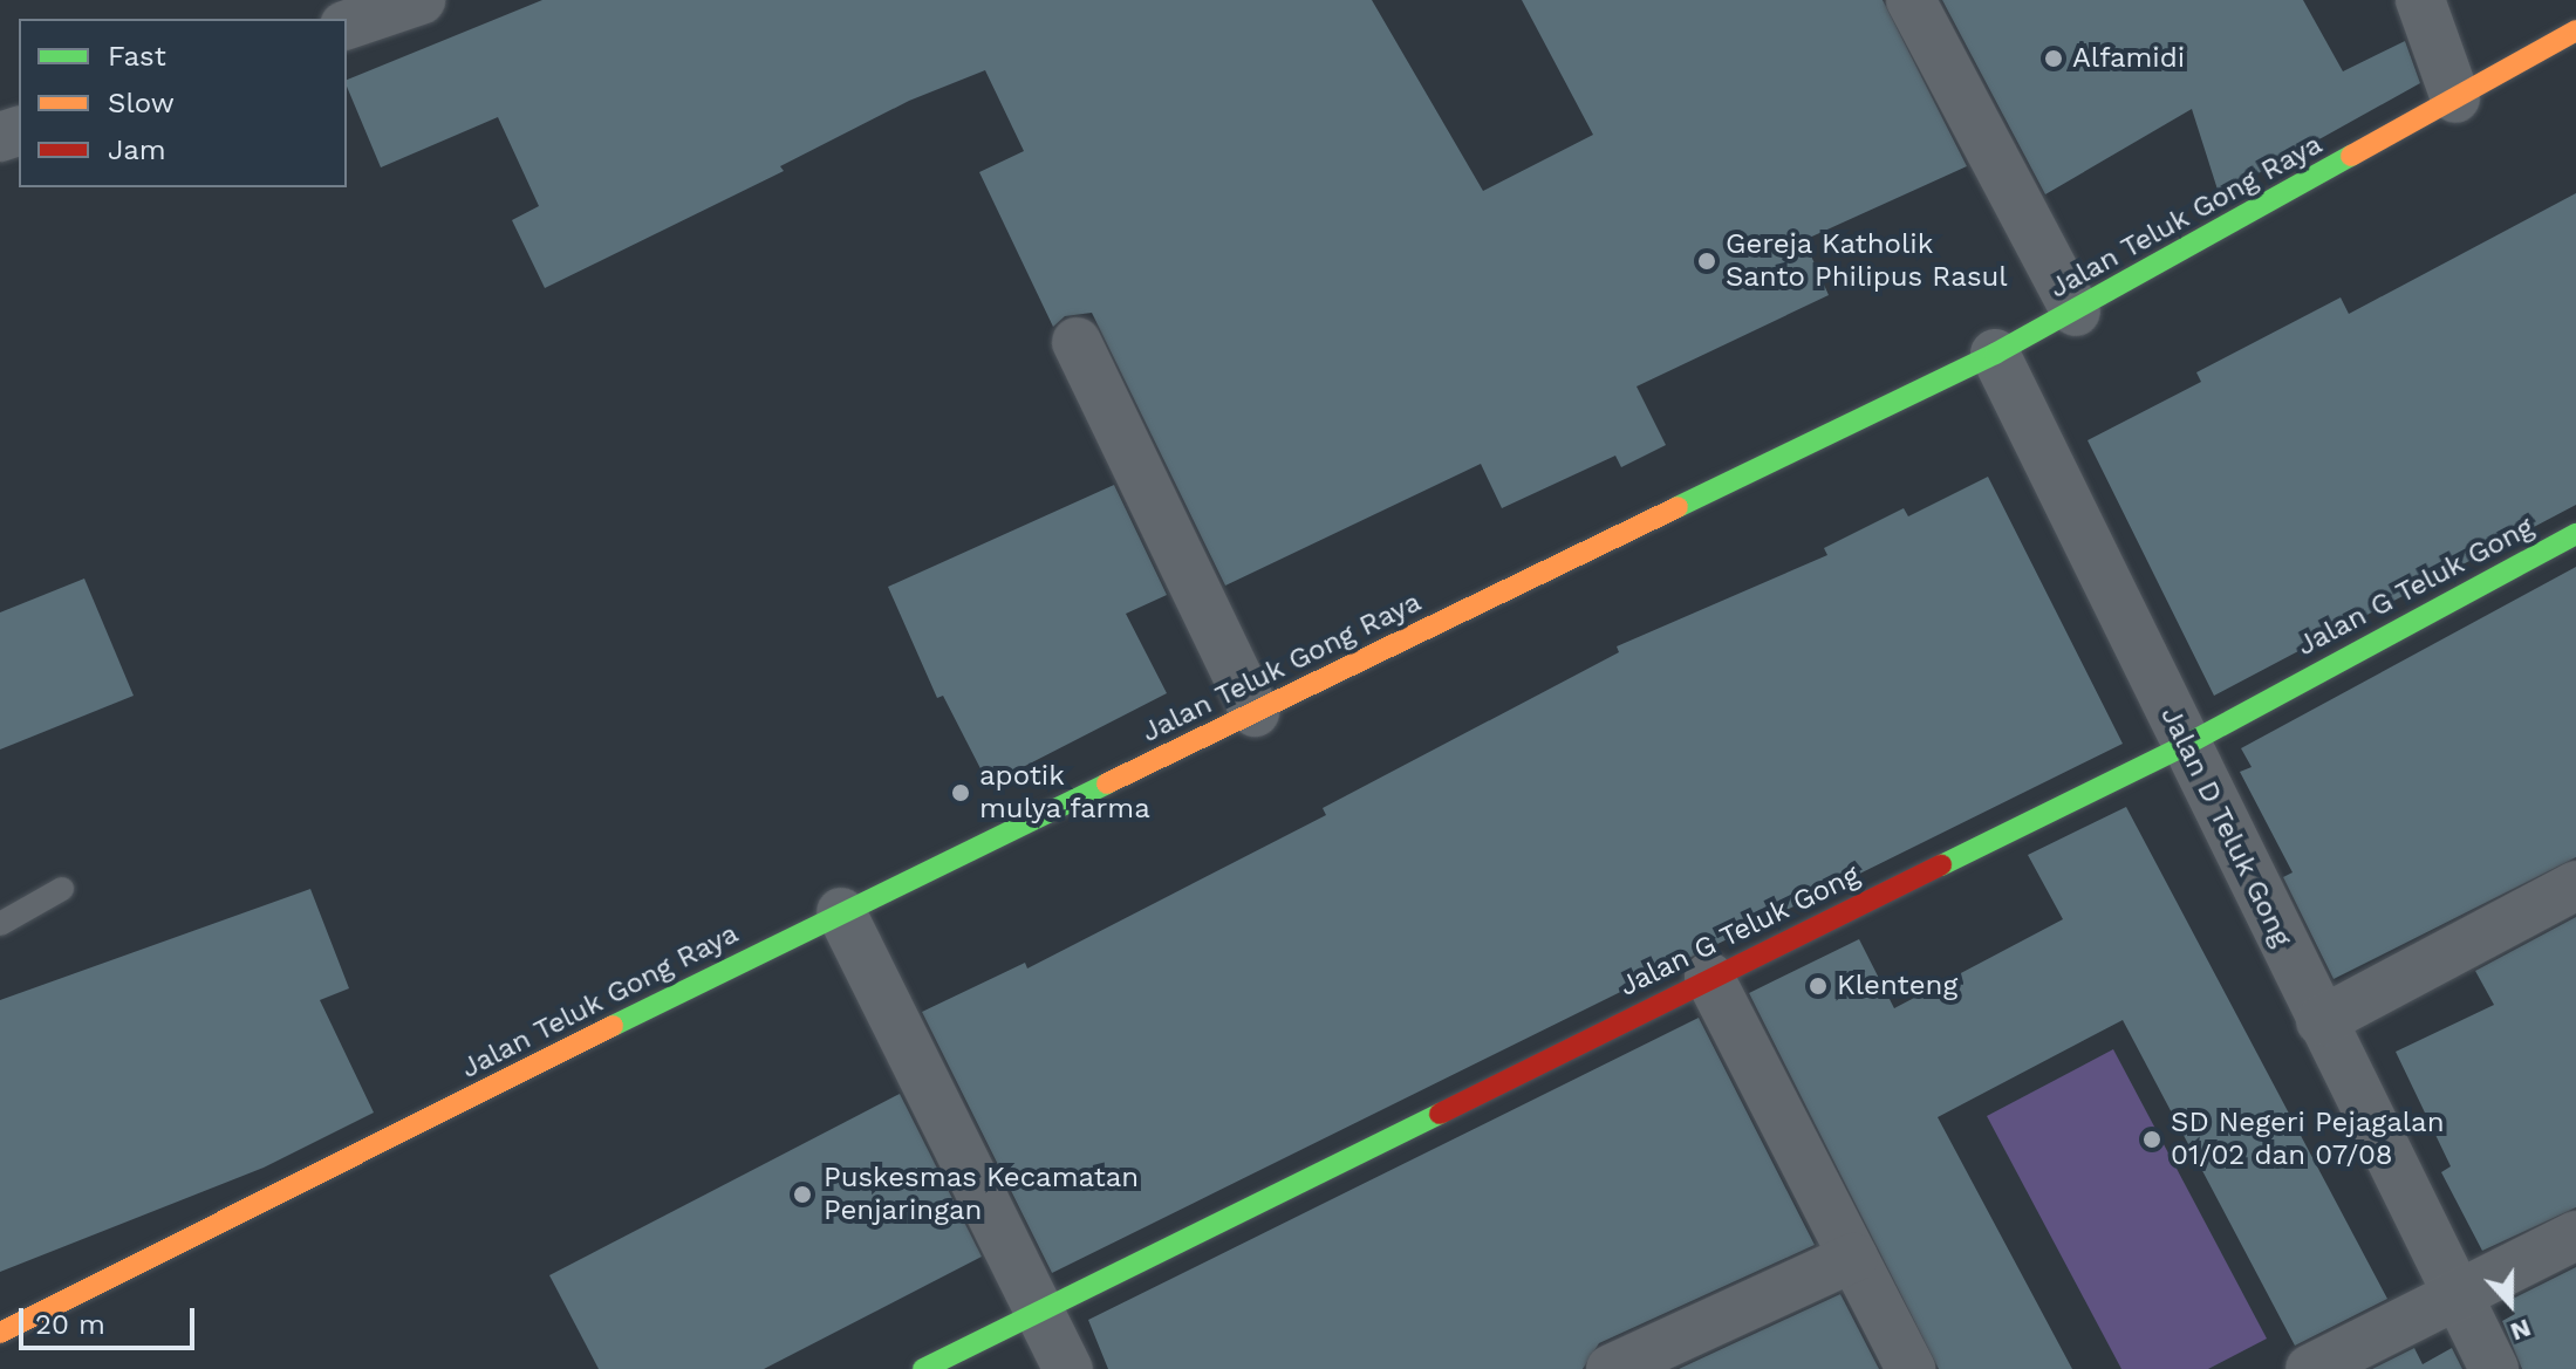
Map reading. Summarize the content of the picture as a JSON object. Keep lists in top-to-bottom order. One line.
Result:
{"streets":{"main road":["Jalan Teluk Gong Raya","Jalan G Teluk Gong"],"street":["Jalan D Teluk Gong"]},"crossings":[["Jalan Teluk Gong Raya","Jalan D Teluk Gong"],["Jalan G Teluk Gong","Jalan D Teluk Gong"]],"places":["Alfamidi","Gereja Katholik Santo Philipus Rasul","apotik mulya farma","Klenteng","SD Negeri Pejagalan 01/02 dan 07/08","Puskesmas Kecamatan Penjaringan"],"legend":["Fast","Slow","Jam"],"scale_bar":"20 m","north":"bottom"}
